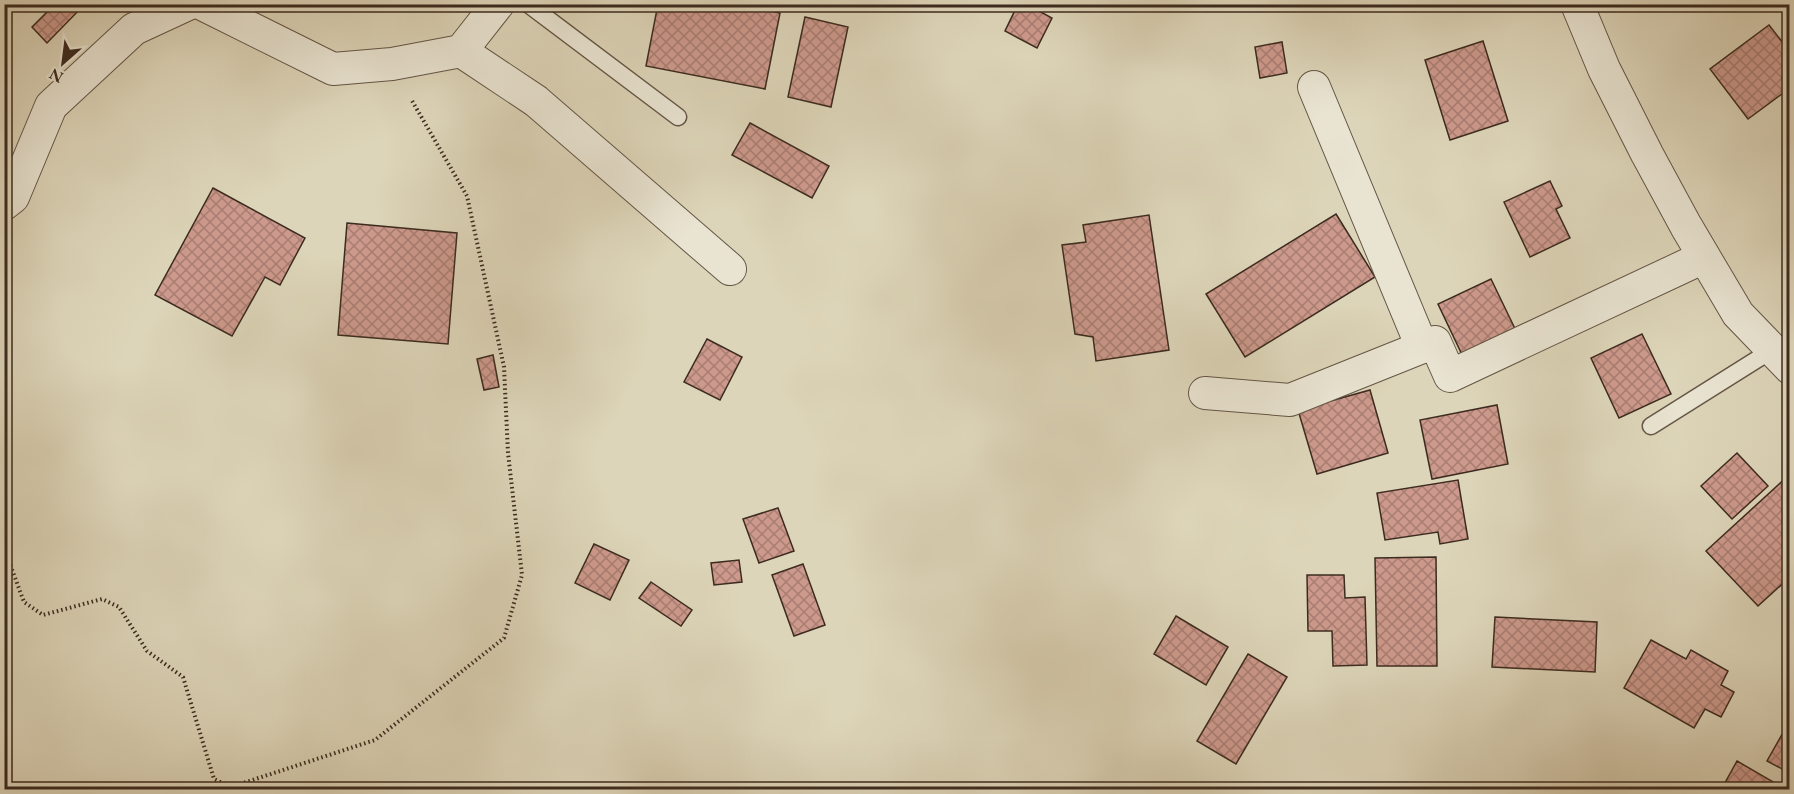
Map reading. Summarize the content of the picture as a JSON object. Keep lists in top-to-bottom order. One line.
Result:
{"north":"bottom left"}
